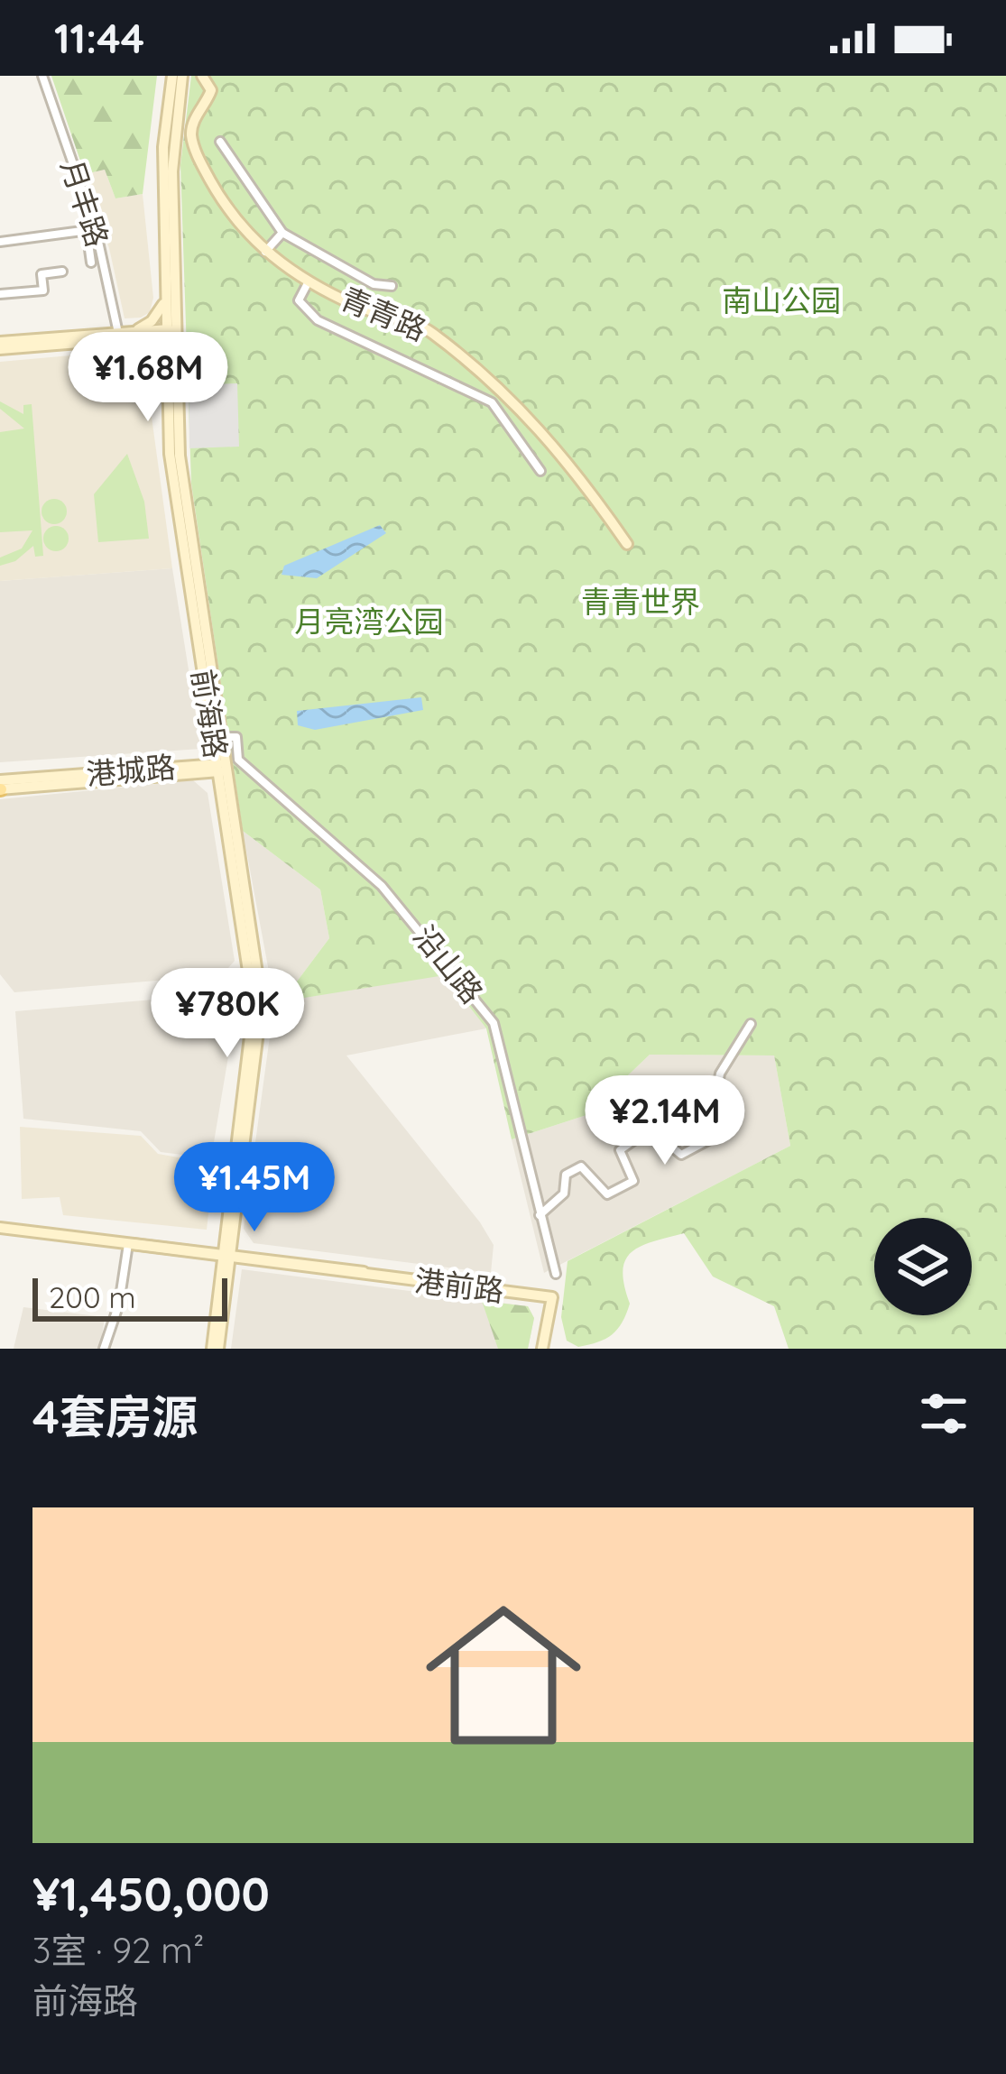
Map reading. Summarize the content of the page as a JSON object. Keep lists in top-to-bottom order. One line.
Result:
{"streets":{"street":["月丰路","青青路","前海路","港城路","沿山路","港前路"]},"crossings":[["前海路","港城路"],["前海路","沿山路"],["前海路","港前路"]],"parks":["南山公园","青青世界","月亮湾公园"],"scale_bar":"200 m","page":{"status":"11:44","price":["¥1.68M","¥780K","¥2.14M","¥1.45M"],"scale":"200 m","heading":"4套房源","list":[{"name":"¥1,450,000","note":"3室 · 92 m² · 前海路"}]}}
